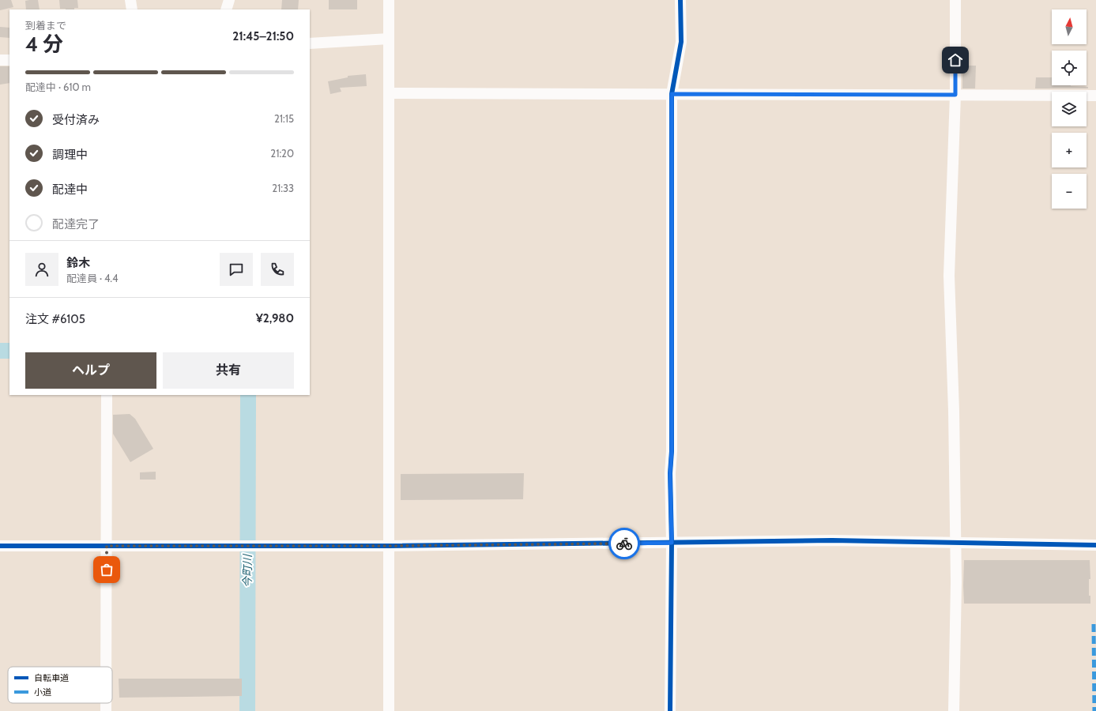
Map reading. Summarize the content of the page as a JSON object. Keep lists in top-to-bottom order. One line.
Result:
{"water":["今町川"],"legend":["自転車道","小道"],"north":"top","page":{"map_buttons":["+","−"],"heading":["4 分","到着まで","21:45–21:50"],"panel":["鈴木","配達員 · 4.4","注文 #6105","¥2,980"],"bar":"配達中 · 610 m","list":[["受付済み","21:15"],["調理中","21:20"],["配達中","21:33"],"配達完了"],"buttons":["ヘルプ","共有"]}}
